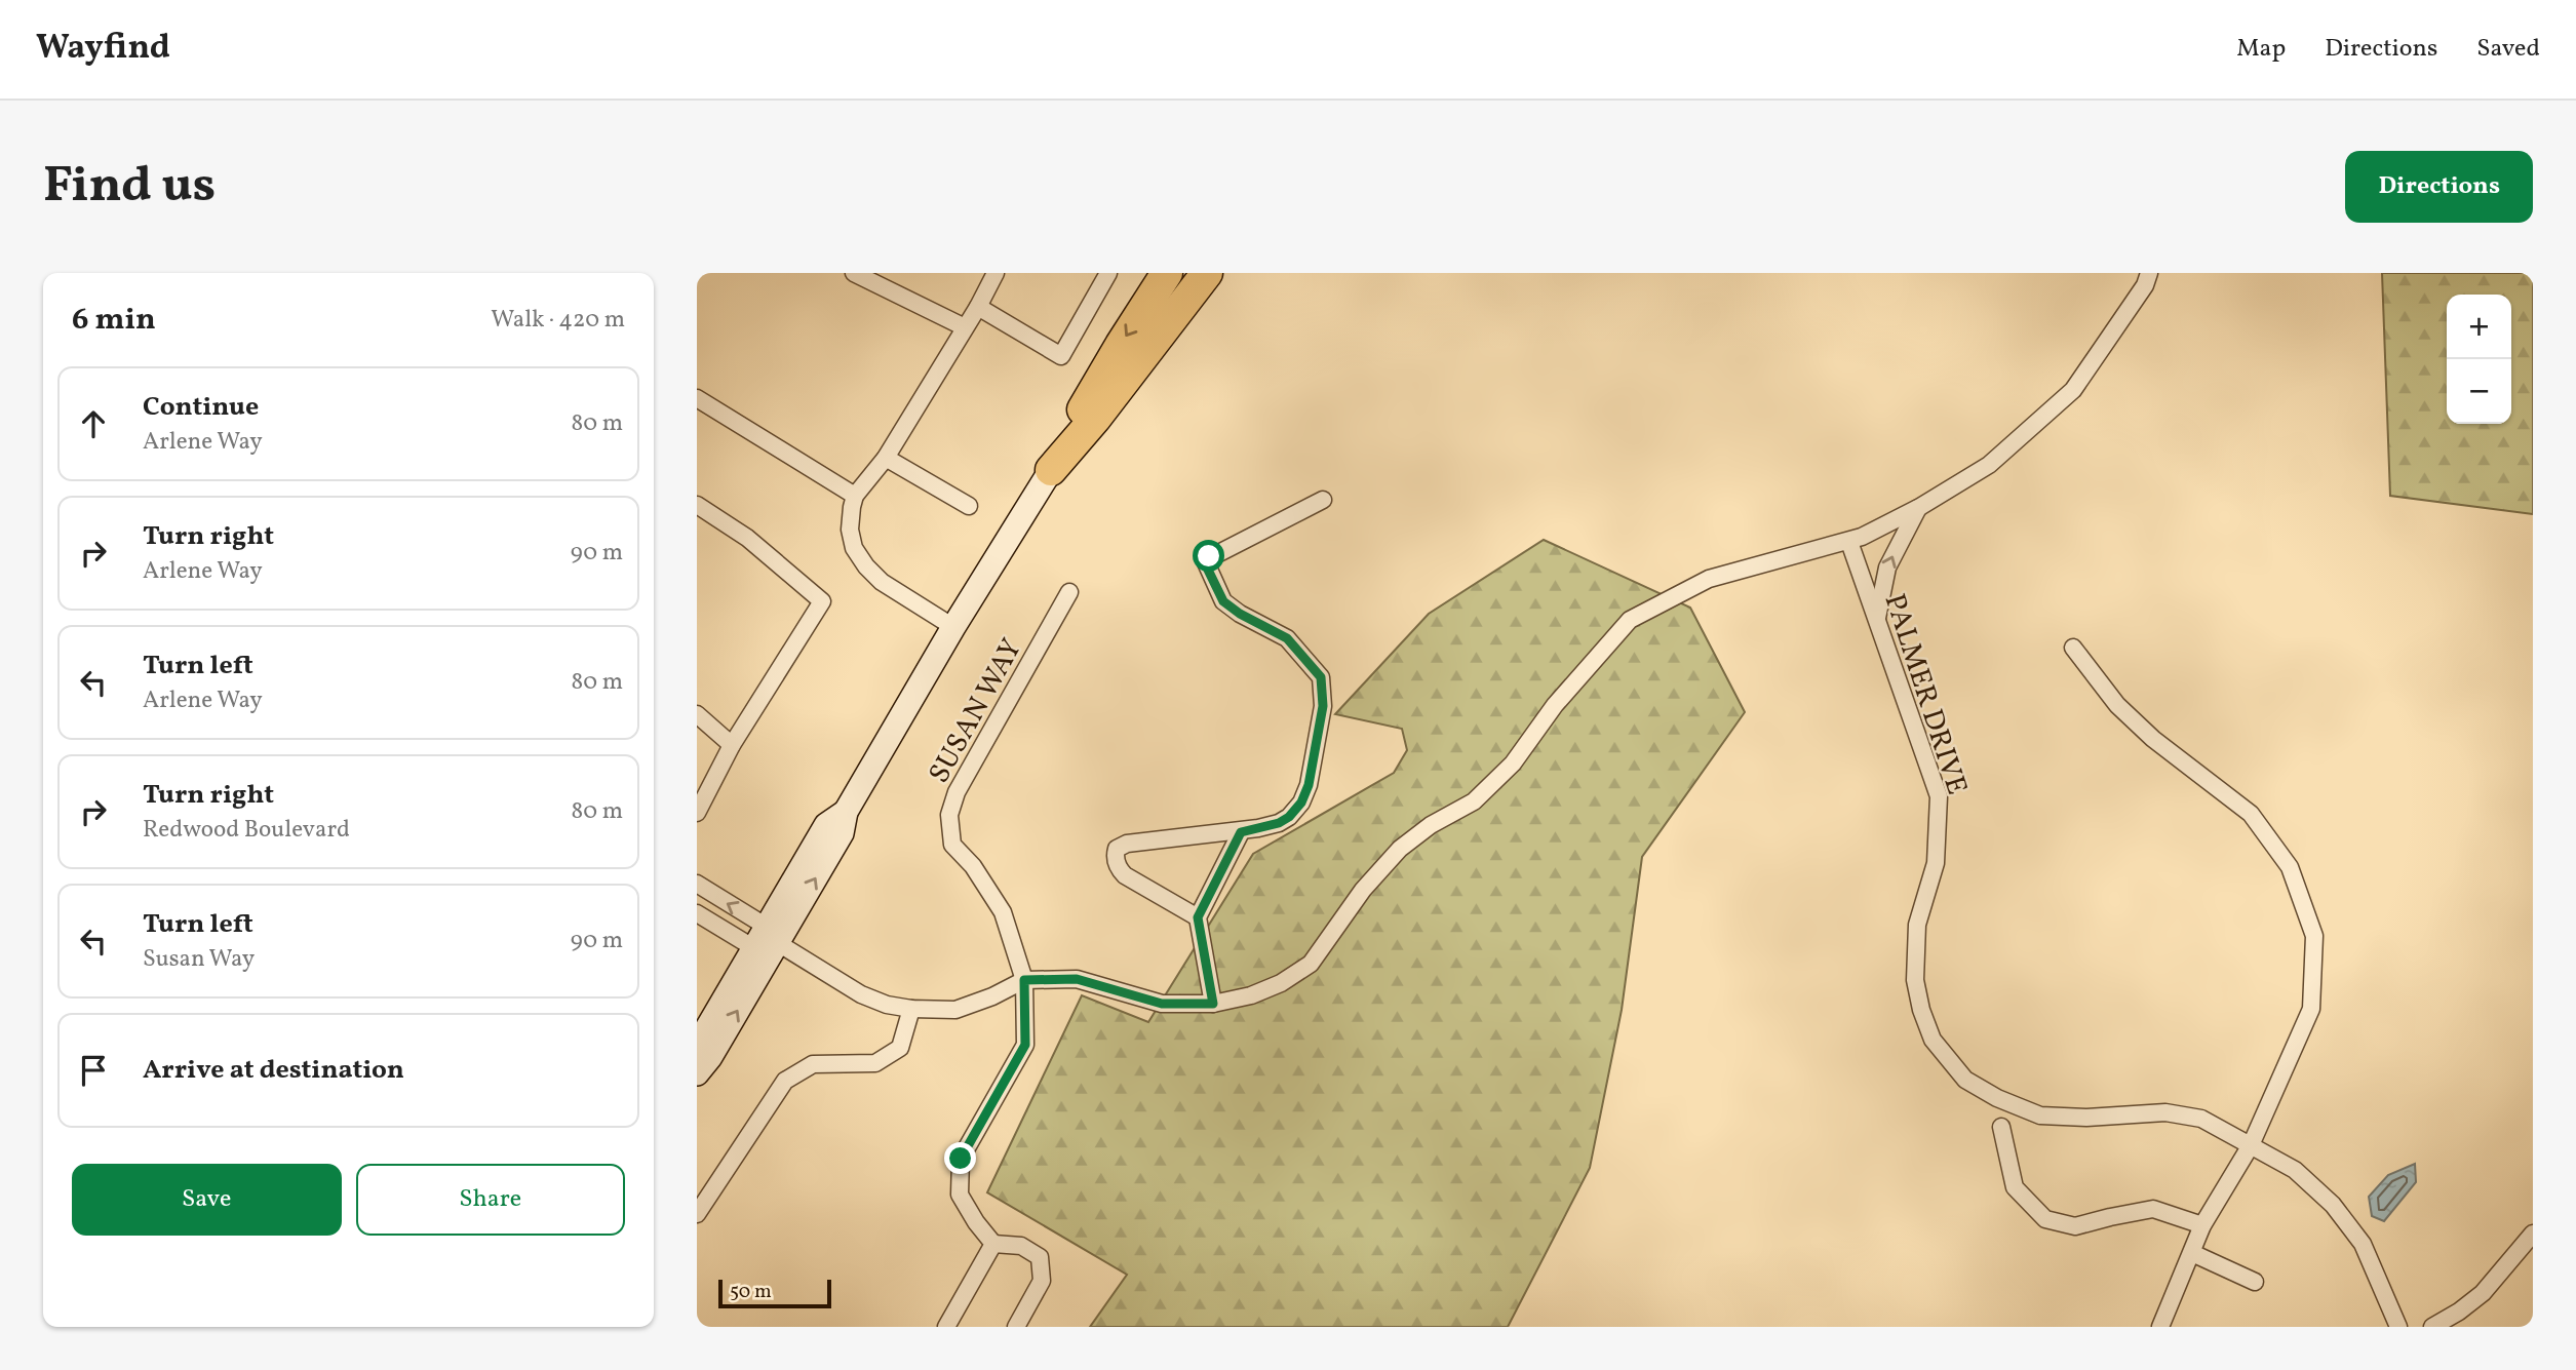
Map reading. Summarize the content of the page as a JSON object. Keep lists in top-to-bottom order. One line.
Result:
{"streets":{"street":["PALMER DRIVE","SUSAN WAY"]},"scale_bar":"50 m","page":{"header":"Wayfind","nav":["Map","Directions","Saved"],"buttons":["Directions",["Save","Share"]],"title":"Find us","heading":["6 min","Walk · 420 m"],"map_buttons":["+","−"],"list":[["Continue","Arlene Way","80 m"],["Turn right","Arlene Way","90 m"],["Turn left","Arlene Way","80 m"],["Turn right","Redwood Boulevard","80 m"],["Turn left","Susan Way","90 m"],"Arrive at destination"],"scale":"50 m"}}
